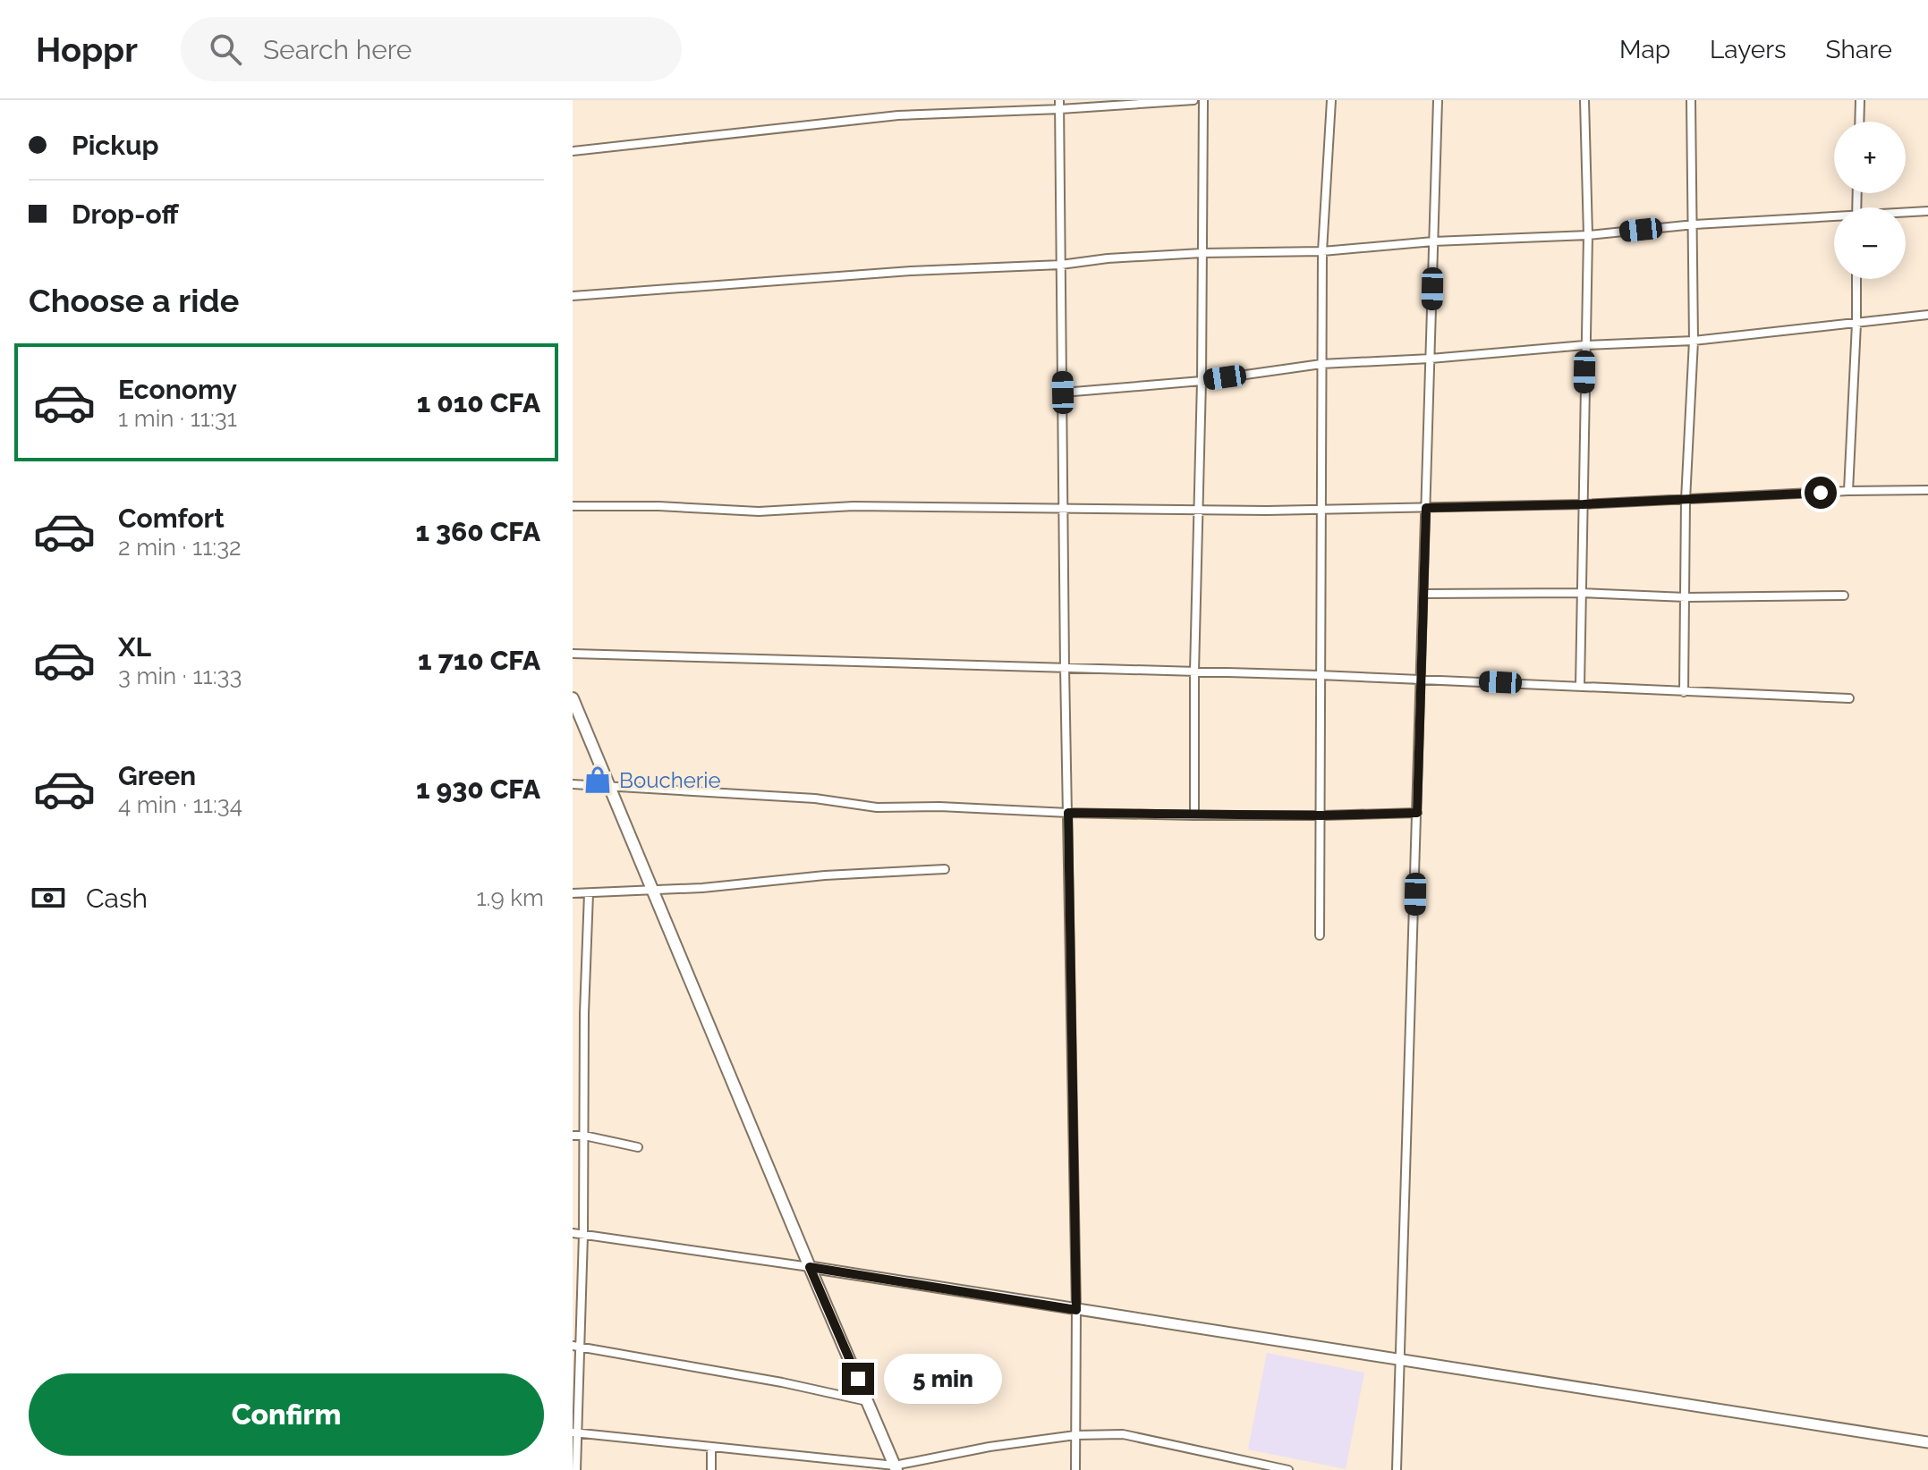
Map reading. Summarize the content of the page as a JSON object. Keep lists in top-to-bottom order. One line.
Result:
{"places":{"shop":["Boucherie"]},"page":{"header":"Hoppr","search":"Search here","nav":["Map","Layers","Share"],"banner":["Pickup","Drop-off"],"map_buttons":["+","−"],"heading":"Choose a ride","list":[{"name":"Economy","note":"1 min · 11:31","value":"1 010 CFA"},{"name":"Comfort","note":"2 min · 11:32","value":"1 360 CFA"},{"name":"XL","note":"3 min · 11:33","value":"1 710 CFA"},{"name":"Green","note":"4 min · 11:34","value":"1 930 CFA"}],"pay":["Cash","1.9 km"],"bubble":"5 min","buttons":"Confirm"}}
